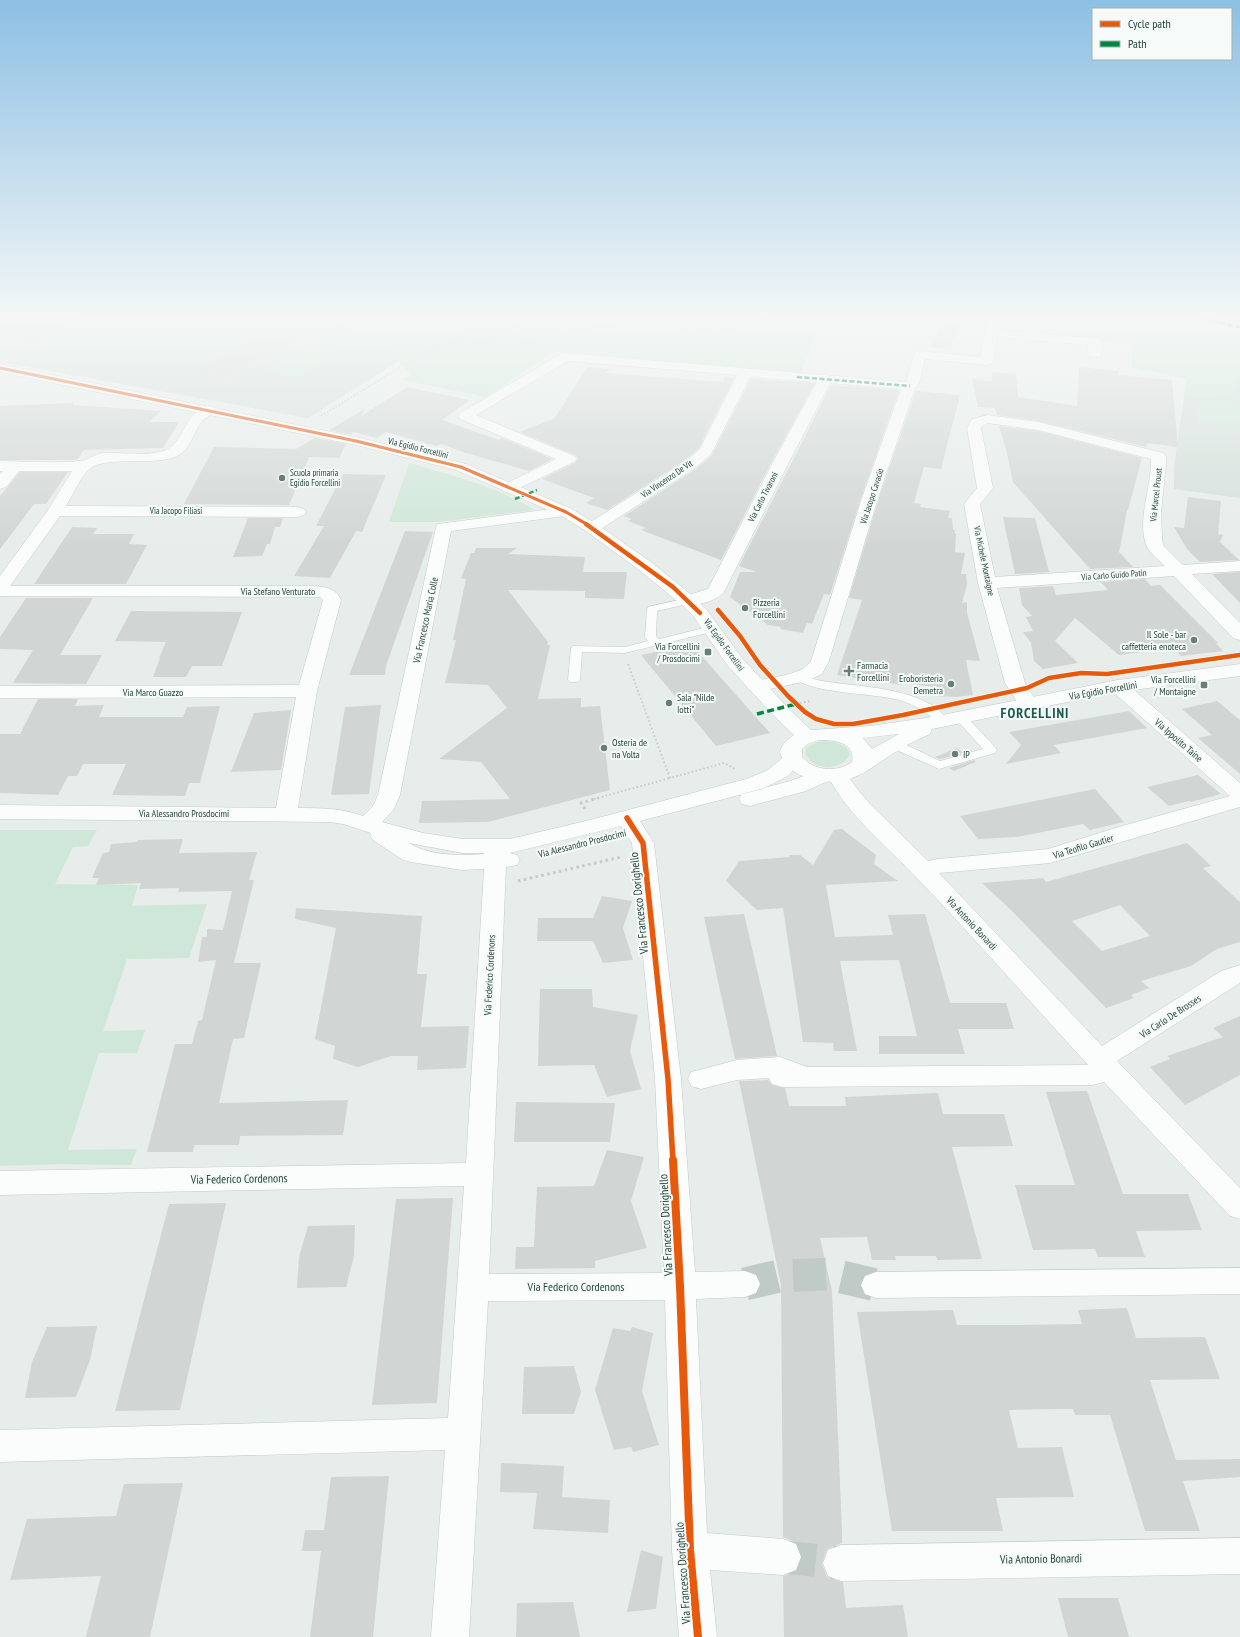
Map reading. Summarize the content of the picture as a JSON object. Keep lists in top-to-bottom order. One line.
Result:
{"streets":{"street":["Via Egidio Forcellini","Via Vincenzo De Vit","Via Marcel Proust","Via Jacopo Cavacio","Via Carlo Tivaroni","Via Jacopo Filiasi","Via Michele Montaigne","Via Carlo Guido Patin","Via Stefano Venturato","Via Francesco Maria Colle","Via Marco Guazzo","Via Ippolito Taine","Via Alessandro Prosdocimi","Via Teofilo Gautier","Via Francesco Dorighello","Via Antonio Bonardi","Via Federico Cordenons","Via Carlo De Brosses"]},"crossings":[["Via Egidio Forcellini","Via Vincenzo De Vit"],["Via Egidio Forcellini","Via Jacopo Cavacio"],["Via Egidio Forcellini","Via Carlo Tivaroni"],["Via Egidio Forcellini","Via Michele Montaigne"],["Via Egidio Forcellini","Via Francesco Maria Colle"],["Via Egidio Forcellini","Via Ippolito Taine"],["Via Egidio Forcellini","Via Alessandro Prosdocimi"],["Via Egidio Forcellini","Via Antonio Bonardi"],["Via Marcel Proust","Via Michele Montaigne"],["Via Marcel Proust","Via Carlo Guido Patin"],["Via Michele Montaigne","Via Carlo Guido Patin"],["Via Stefano Venturato","Via Marco Guazzo"],["Via Stefano Venturato","Via Alessandro Prosdocimi"],["Via Francesco Maria Colle","Via Alessandro Prosdocimi"],["Via Alessandro Prosdocimi","Via Francesco Dorighello"],["Via Alessandro Prosdocimi","Via Antonio Bonardi"],["Via Alessandro Prosdocimi","Via Federico Cordenons"],["Via Teofilo Gautier","Via Antonio Bonardi"],["Via Francesco Dorighello","Via Federico Cordenons"],["Via Antonio Bonardi","Via Carlo De Brosses"]],"districts":["FORCELLINI"],"places":{"other":["Scuola primaria Egidio Forcellini","Pizzeria Forcellini","Il Sole - bar caffetteria enoteca","Eroboristeria Demetra","Sala \"Nilde Iotti\"","Osteria de na Volta","IP"],"transit":["Via Forcellini / Prosdocimi","Via Forcellini / Montaigne"],"health":["Farmacia Forcellini"]},"legend":["Cycle path","Path"]}
